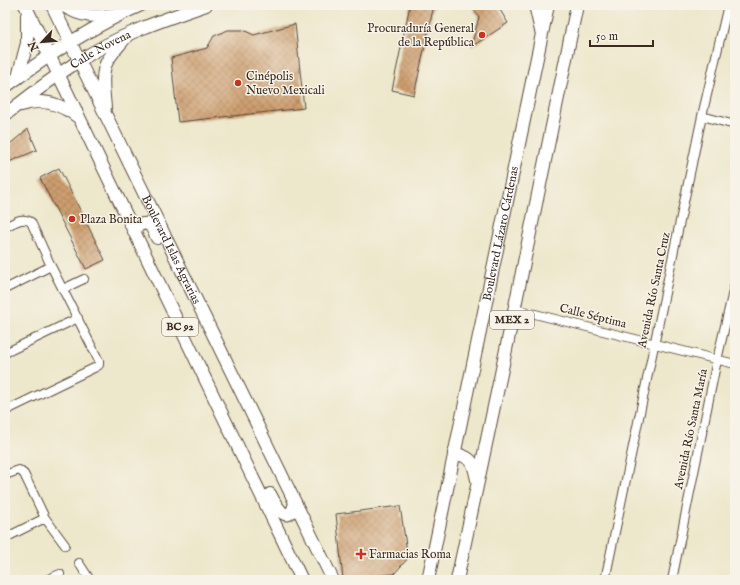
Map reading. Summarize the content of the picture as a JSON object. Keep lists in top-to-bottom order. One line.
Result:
{"streets":{"main road":["Calle Novena","Boulevard Lázaro Cárdenas","Boulevard Islas Agrarias","MEX 2","BC 92"],"street":["Avenida Río Santa Cruz","Calle Séptima","Avenida Río Santa María"]},"crossings":[["Calle Novena","Boulevard Islas Agrarias"],["Avenida Río Santa Cruz","Calle Séptima"],["Calle Séptima","MEX 2"],["Calle Séptima","Avenida Río Santa María"]],"places":{"other":["Procuraduría General de la República","Cinépolis Nuevo Mexicali","Plaza Bonita"],"health":["Farmacias Roma"]},"scale_bar":"50 m","north":"bottom left"}
